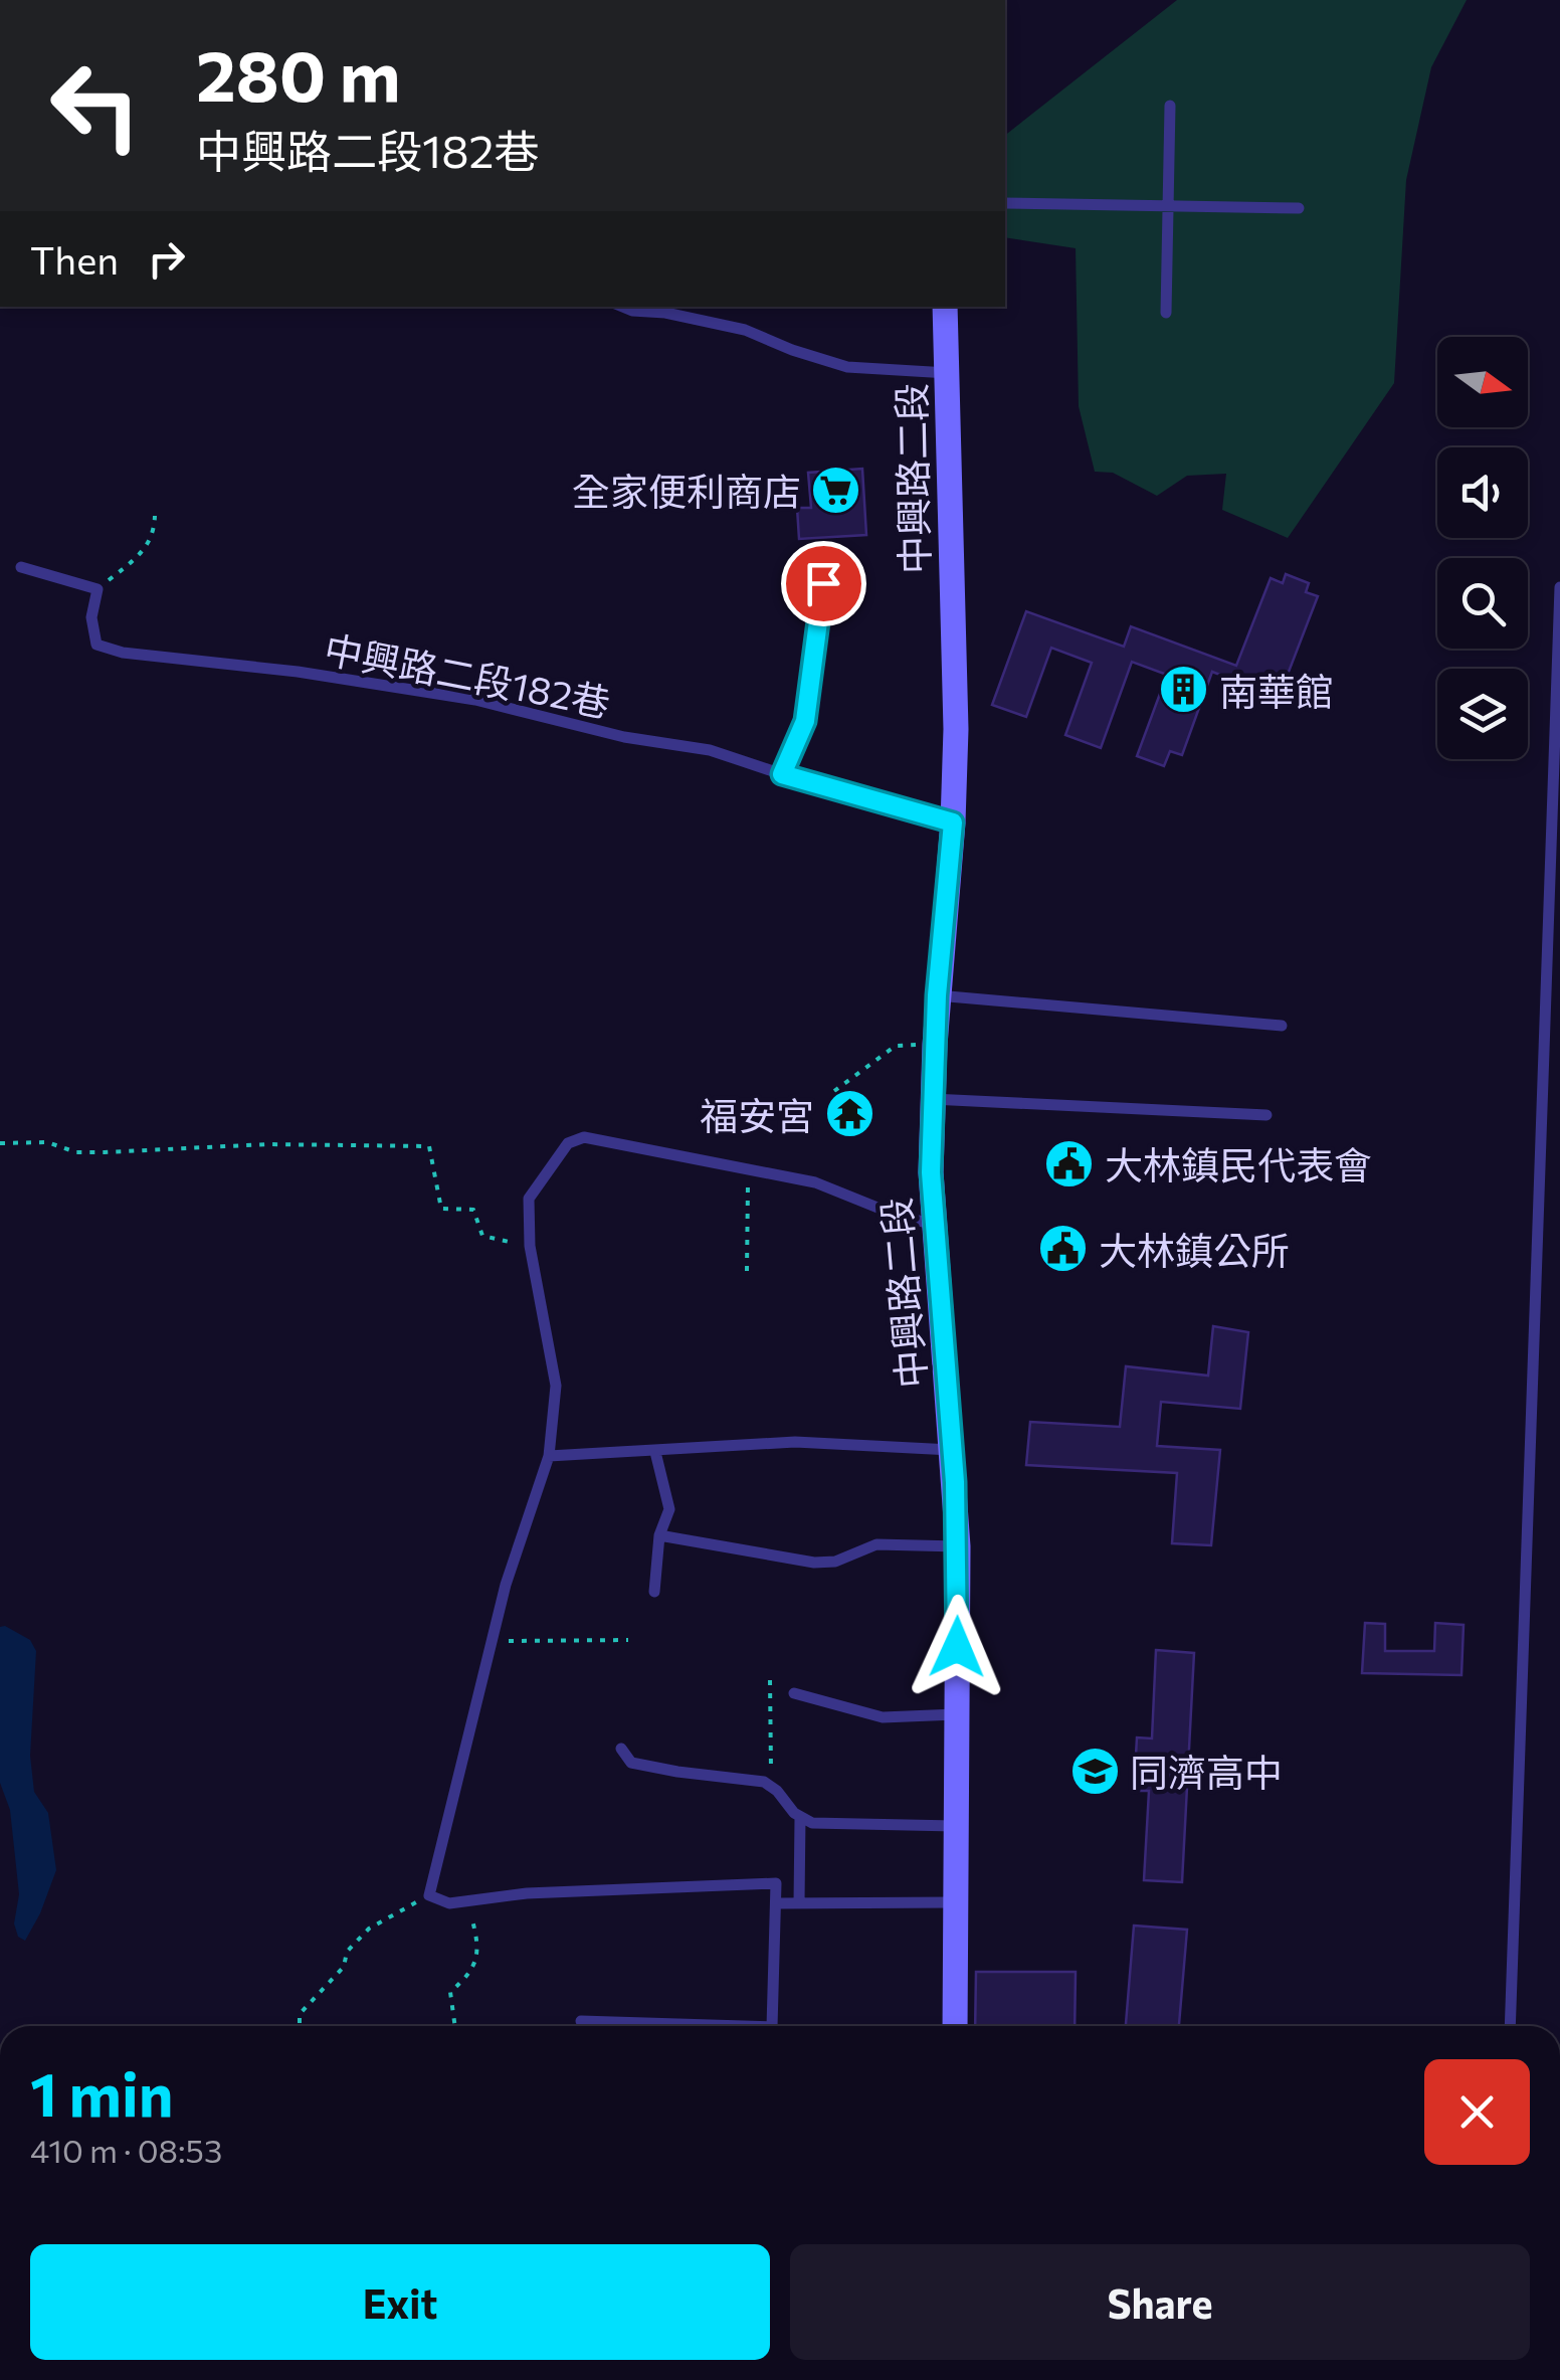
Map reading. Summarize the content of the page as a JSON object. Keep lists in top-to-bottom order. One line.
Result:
{"streets":{"main road":["中興路二段"],"lane":["中興路二段182巷"]},"crossings":[["中興路二段","中興路二段182巷"]],"places":{"supermarket":["全家便利商店"],"building":["南華館"],"temple":["福安宮"],"public building":["大林鎮民代表會","大林鎮公所"],"school or university":["同濟高中"]},"north":"right","page":{"turn":["280 m","中興路二段182巷"],"then":"Then","heading":["1 min","410 m · 08:53"],"buttons":["Exit","Share"]}}
